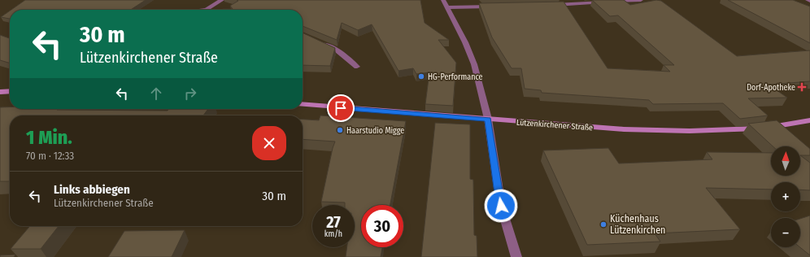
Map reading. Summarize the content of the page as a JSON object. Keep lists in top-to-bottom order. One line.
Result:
{"streets":{"main road":["Lützenkirchener Straße"]},"places":{"other":["HG-Performance","Haarstudio Migge","Küchenhaus Lützenkirchen"],"health":["Dorf-Apotheke"]},"north":"top","page":{"turn":["30 m","Lützenkirchener Straße"],"heading":["1 Min.","70 m · 12:33"],"map_buttons":["+","−"],"list":[{"name":"Links abbiegen","note":"Lützenkirchener Straße","value":"30 m"}],"speed":"27 km/h","limit":"30"}}
